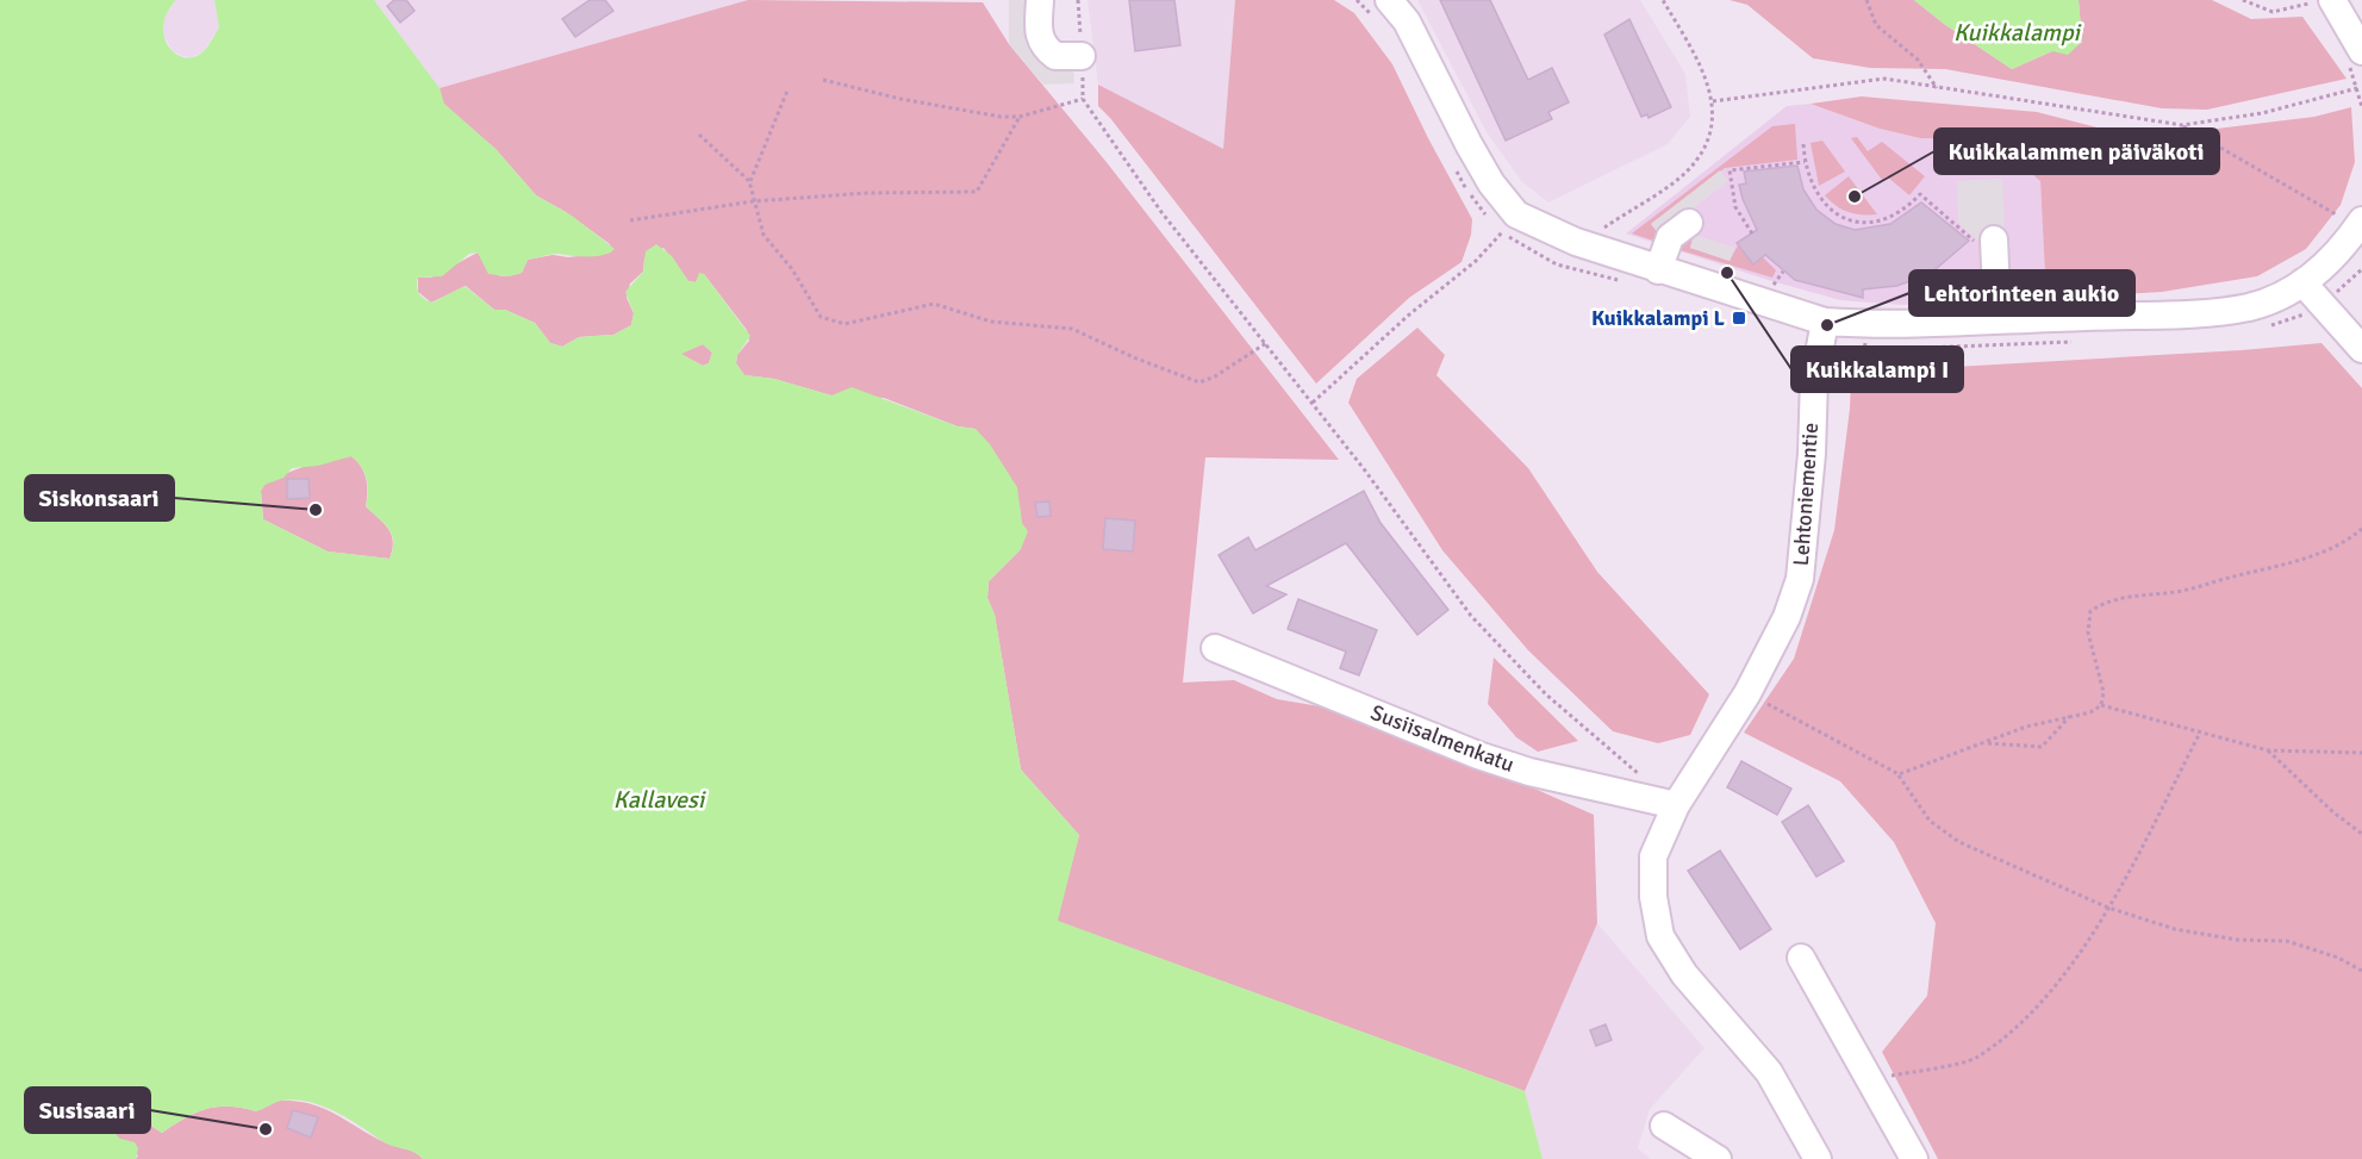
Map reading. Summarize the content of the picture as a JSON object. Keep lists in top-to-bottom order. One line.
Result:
{"streets":{"street":["Lehtoniementie","Susiisalmenkatu"]},"crossings":[["Lehtoniementie","Susiisalmenkatu"]],"water":["Kuikkalampi","Kallavesi"],"places":{"other":["Kuikkalammen päiväkoti","Kuikkalampi I","Lehtorinteen aukio","Siskonsaari","Susisaari"],"transit":["Kuikkalampi L"]}}
